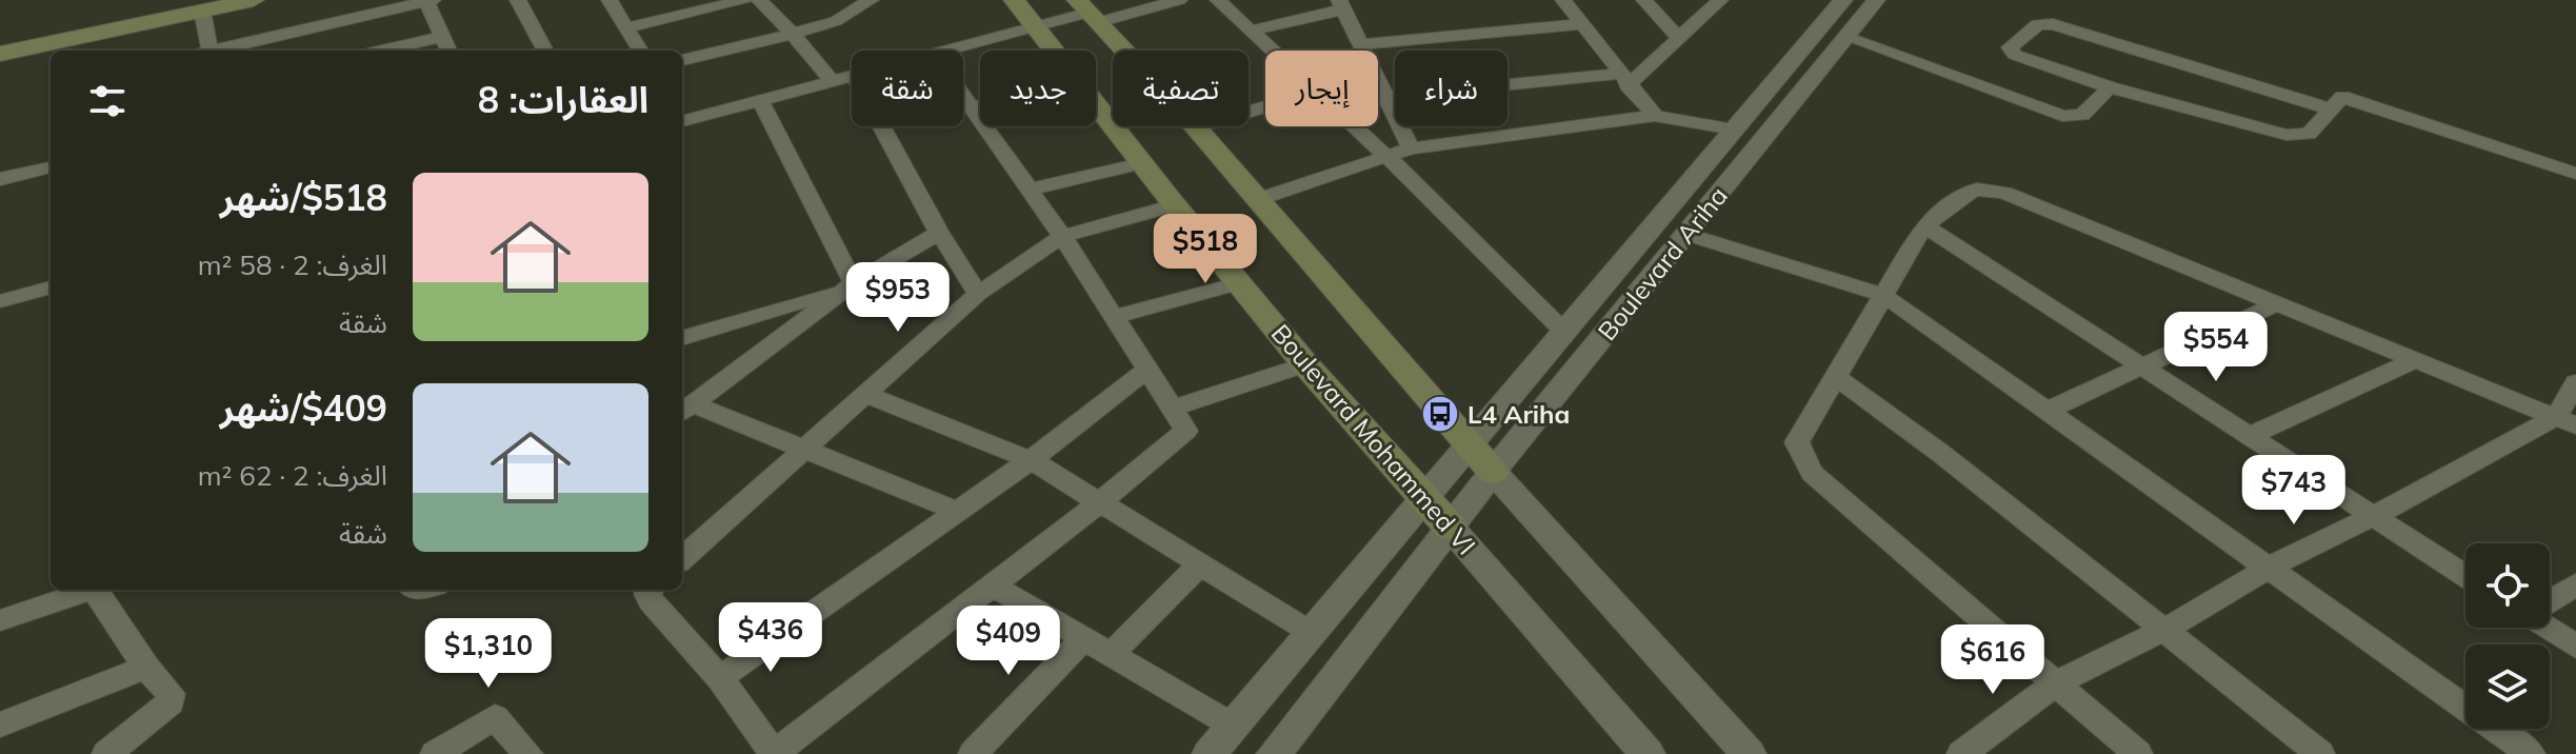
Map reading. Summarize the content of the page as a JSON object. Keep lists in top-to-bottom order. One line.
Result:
{"streets":{"main road":["Boulevard Mohammed VI"],"street":["Boulevard Ariha"]},"crossings":[["Boulevard Ariha","Boulevard Mohammed VI"]],"places":{"bus stop":["L4 Ariha"]},"page":{"chip":["شراء","إيجار","تصفية","جديد","شقة"],"heading":"العقارات: 8","list":[{"name":"$518/شهر","note":"الغرف: 2 · 58 m² · شقة"},{"name":"$409/شهر","note":"الغرف: 2 · 62 m² · شقة"}],"price":["$518","$953","$554","$743","$436","$409","$1,310","$616"]}}
